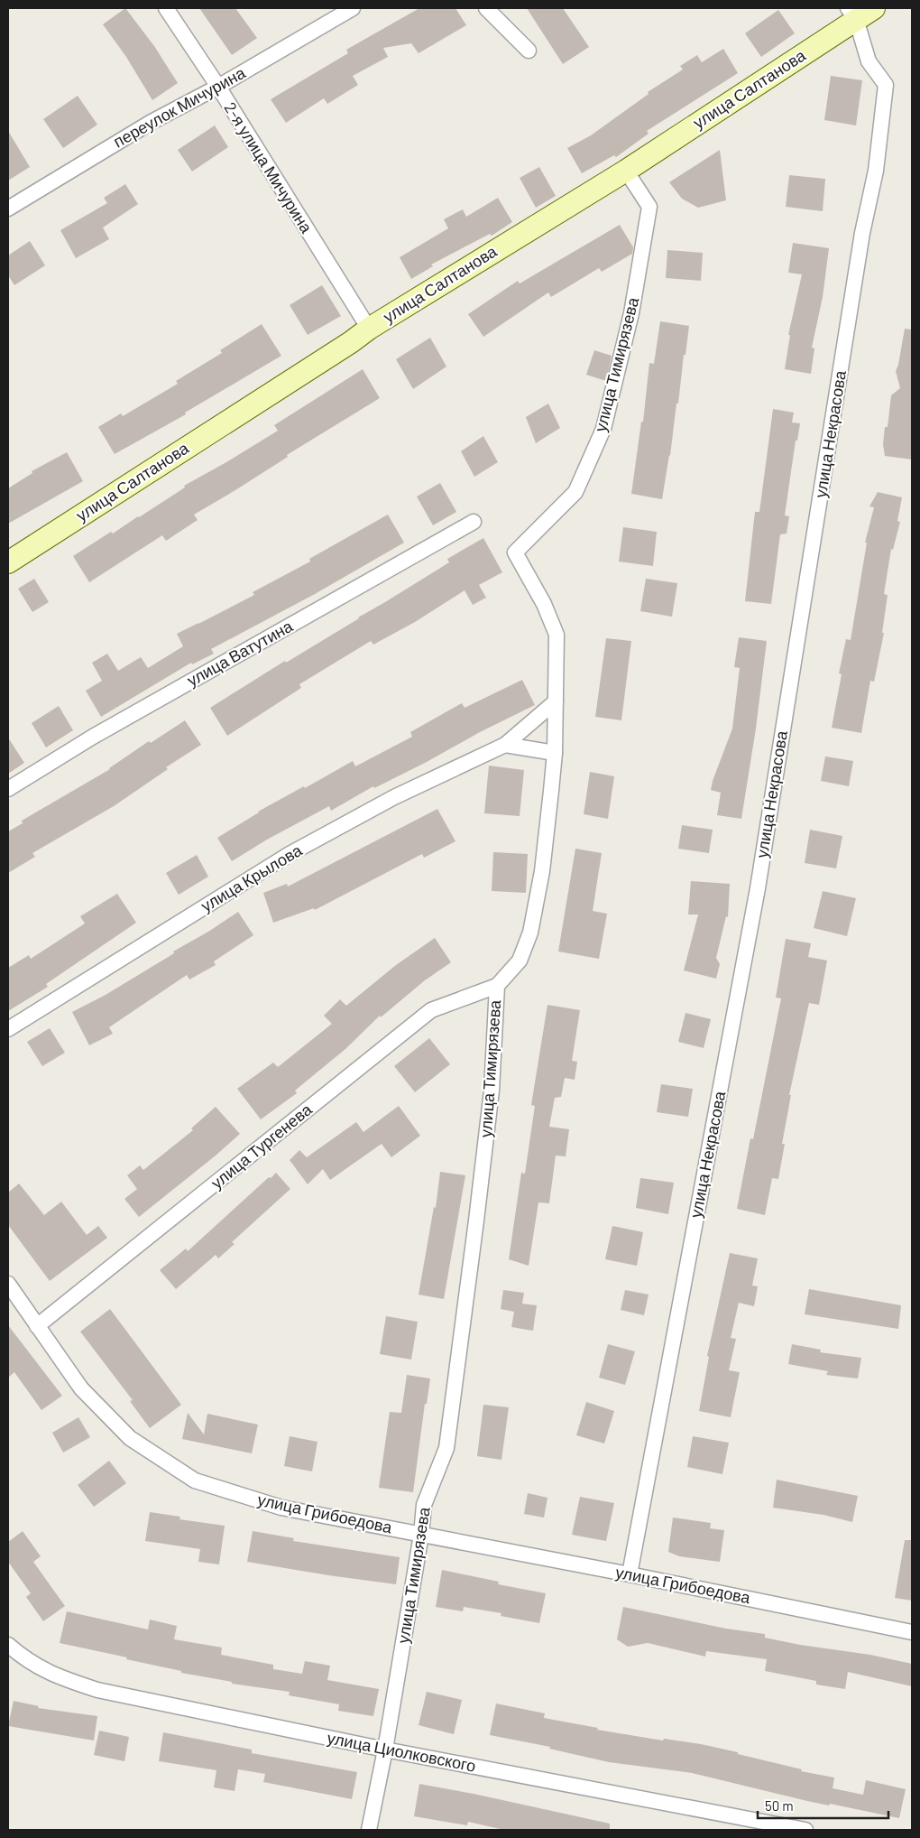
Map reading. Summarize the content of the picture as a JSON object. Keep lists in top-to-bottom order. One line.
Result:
{"streets":{"main road":["улица Салтанова"],"street":["переулок Мичурина","2-я улица Мичурина","улица Тимирязева","улица Некрасова","улица Ватутина","улица Крылова","улица Тургенева","улица Грибоедова","улица Циолковского"]},"crossings":[["улица Салтанова","2-я улица Мичурина"],["улица Салтанова","улица Тимирязева"],["улица Салтанова","улица Некрасова"],["переулок Мичурина","2-я улица Мичурина"],["улица Тимирязева","улица Крылова"],["улица Тимирязева","улица Тургенева"],["улица Тимирязева","улица Грибоедова"],["улица Тимирязева","улица Циолковского"],["улица Некрасова","улица Грибоедова"],["улица Тургенева","улица Грибоедова"]],"scale_bar":"50 m"}
